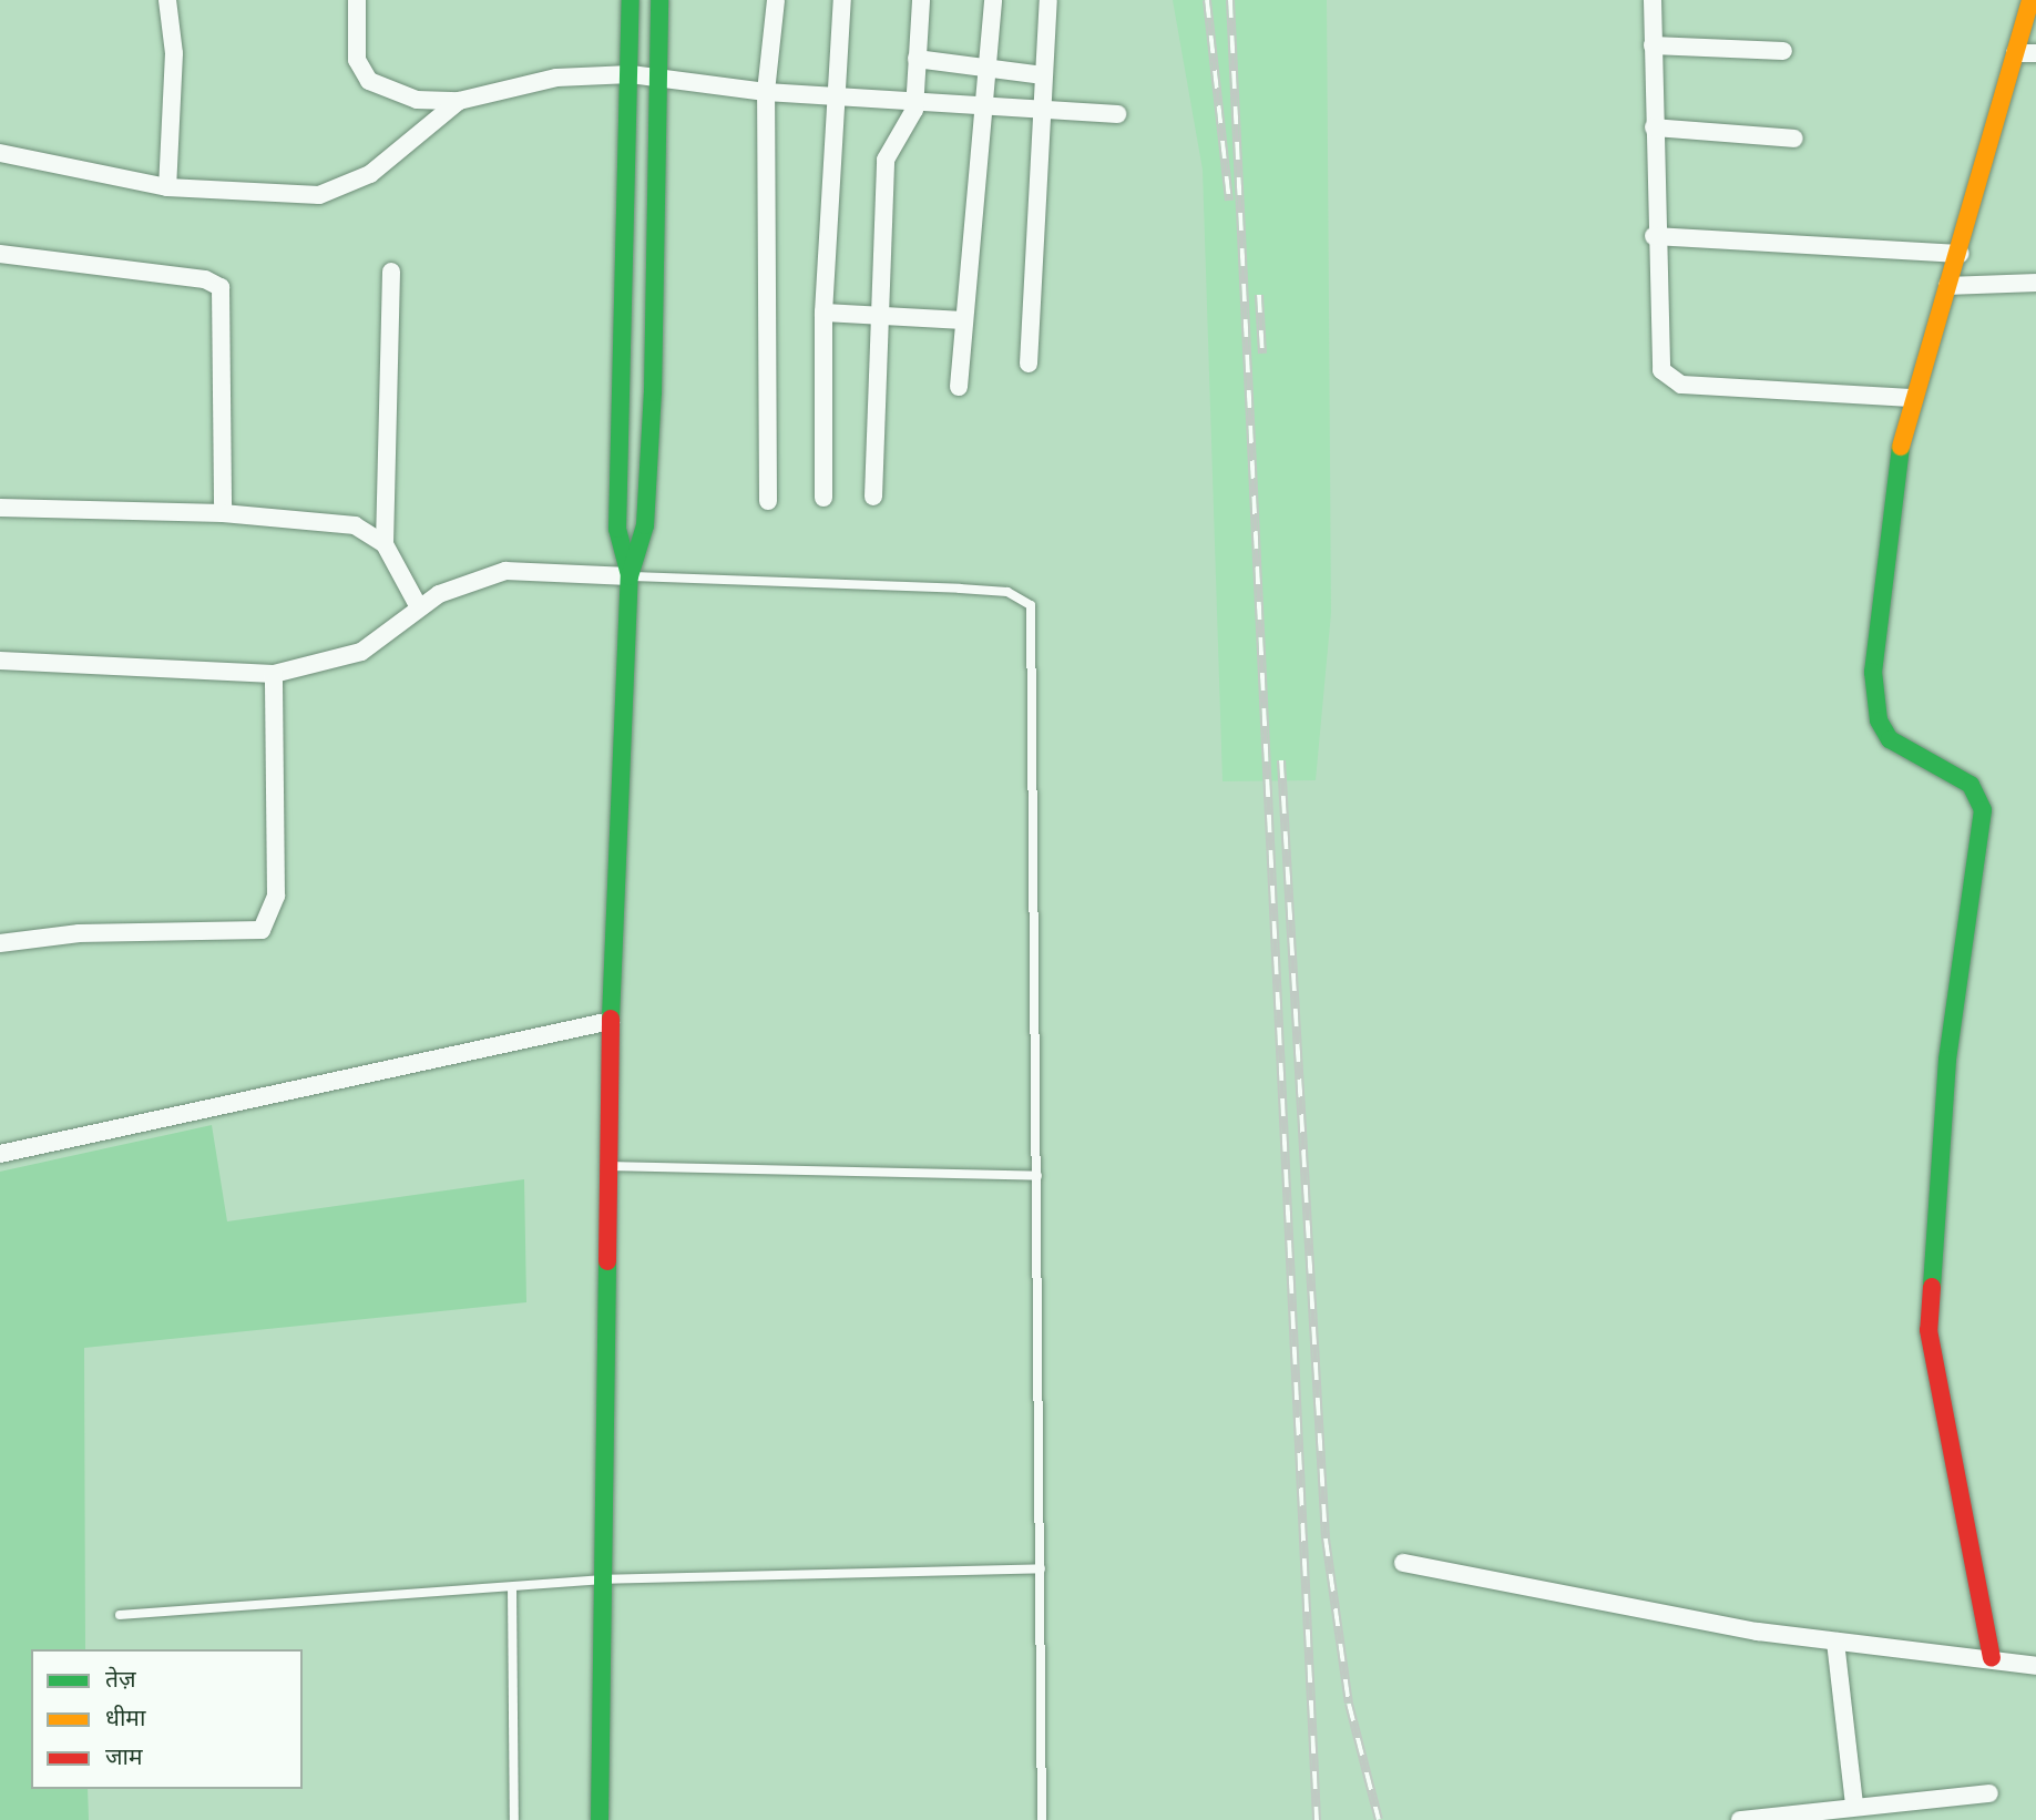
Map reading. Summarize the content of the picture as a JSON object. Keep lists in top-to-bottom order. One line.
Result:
{"legend":["तेज़","धीमा","जाम"]}
